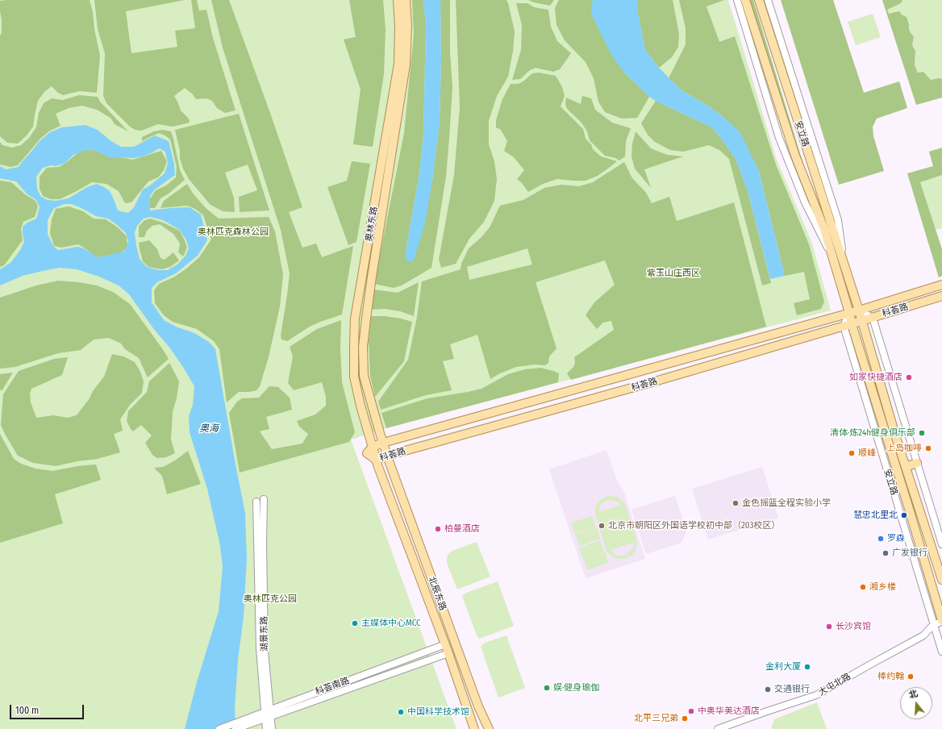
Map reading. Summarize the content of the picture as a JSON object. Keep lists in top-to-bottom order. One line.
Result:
{"streets":{"main road":["安立路","奥林东路","科荟路","北辰东路"],"street":["湖景东路","大屯北路","科荟南路"]},"crossings":[["安立路","科荟路"],["安立路","大屯北路"],["奥林东路","科荟路"],["奥林东路","北辰东路"],["科荟路","北辰东路"],["北辰东路","科荟南路"],["湖景东路","科荟南路"]],"water":["奥海"],"parks":["奥林匹克森林公园","紫玉山庄西区","奥林匹克公园"],"places":["如家快捷酒店","清体·炼24h健身俱乐部","上岛咖啡","顺峰","金色摇篮全程实验小学","慧忠北里北","北京市朝阳区外国语学校初中部（203校区）","柏曼酒店","罗森","广发银行","湘乡楼","主媒体中心MCC","长沙宾馆","金利大厦","棒约翰","娱·健身瑜伽","交通银行","中奥华美达酒店","中国科学技术馆","北平三兄弟"],"scale_bar":"100 m","north":"top"}
